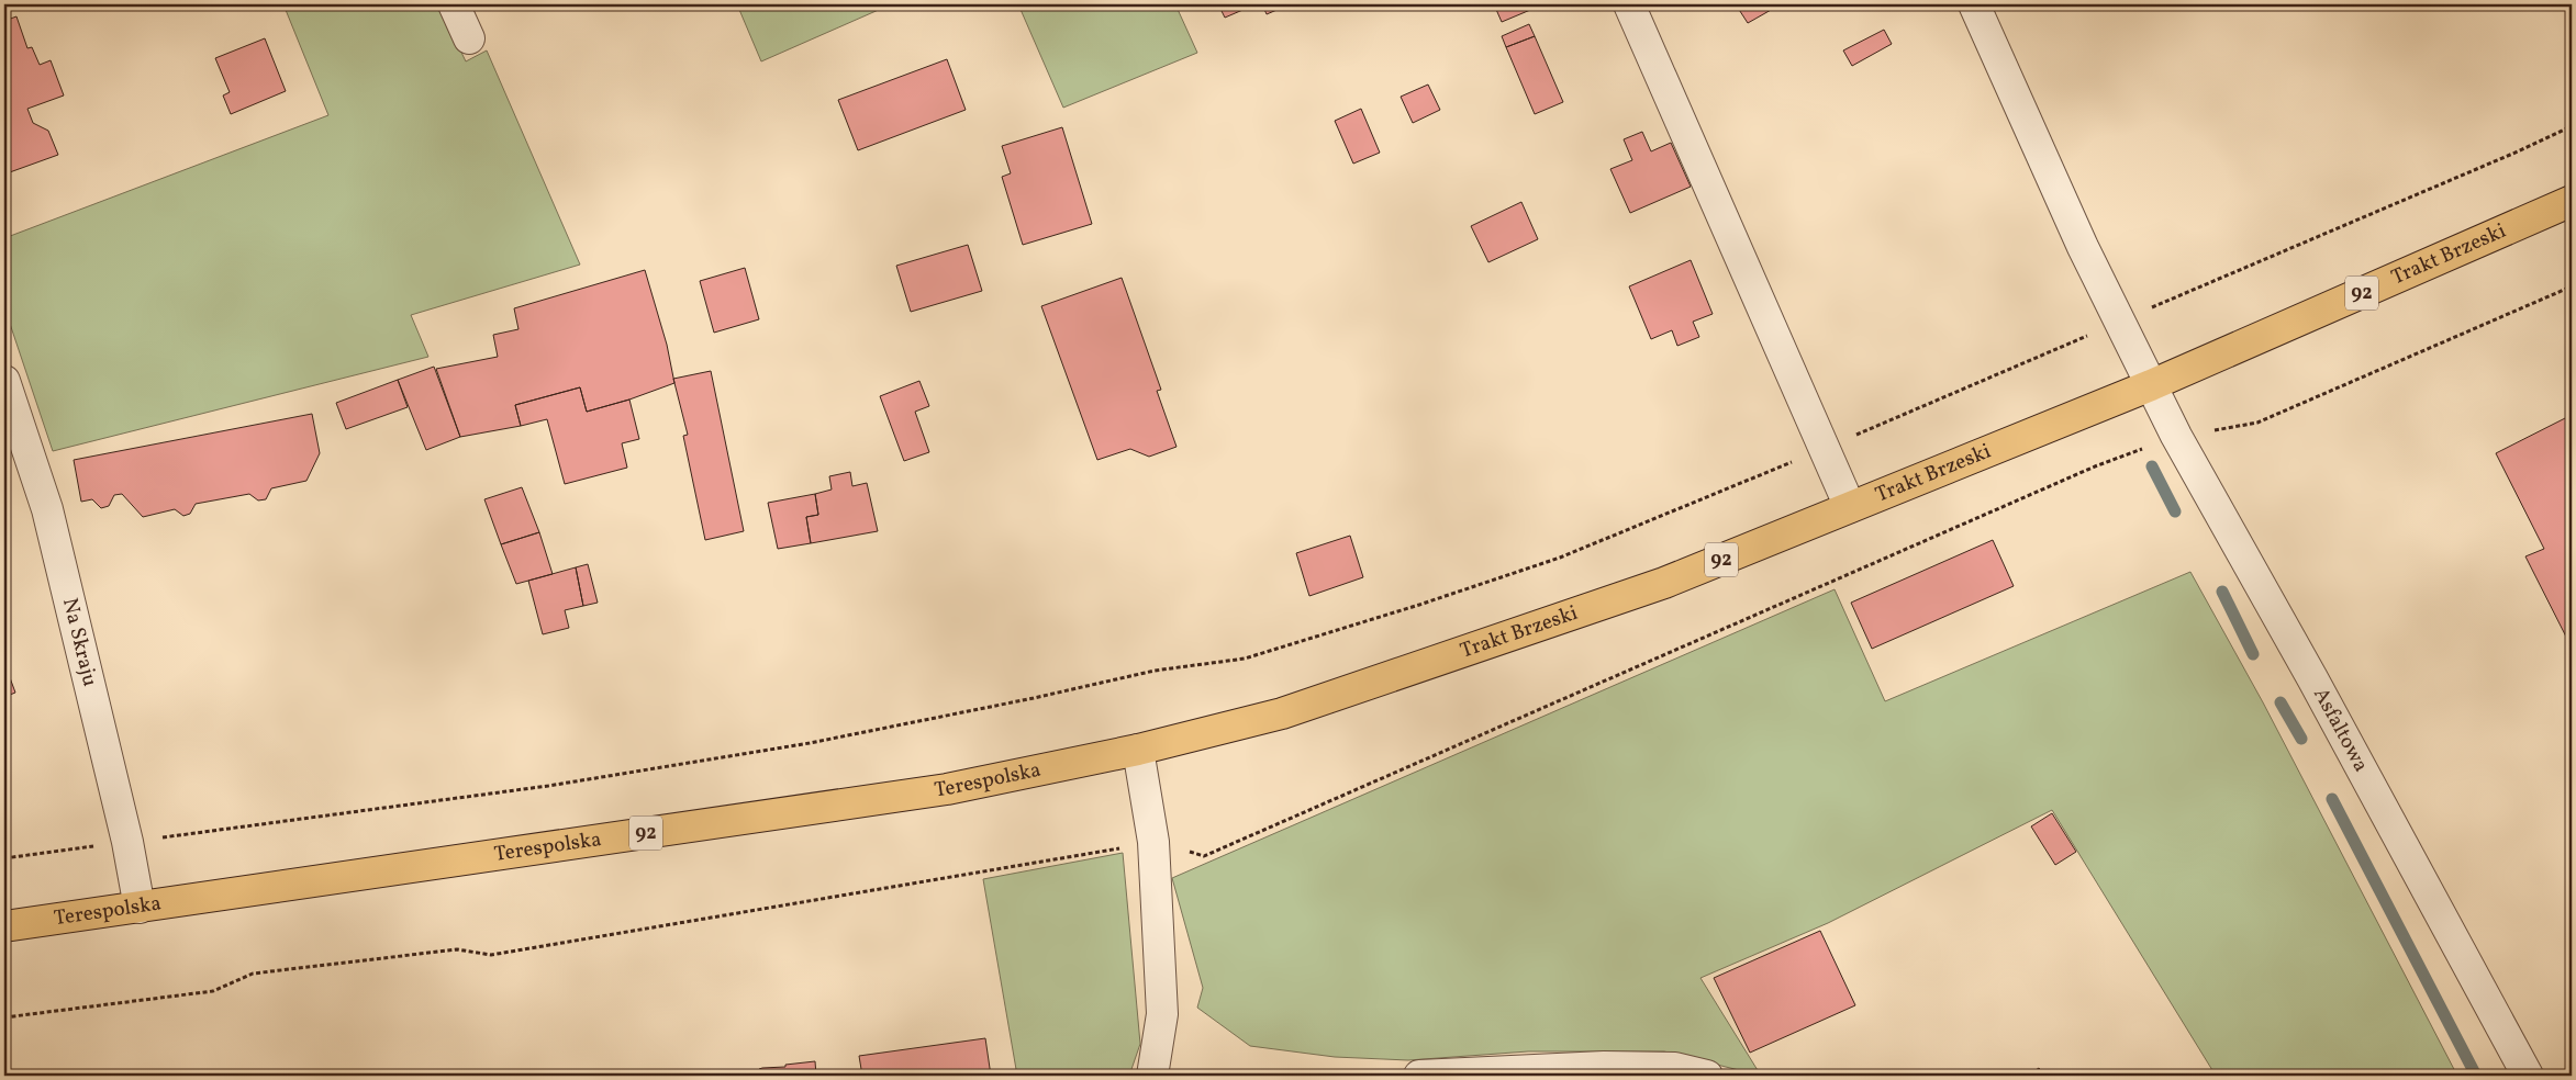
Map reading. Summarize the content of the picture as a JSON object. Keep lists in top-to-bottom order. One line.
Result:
{"streets":{"main road":["Trakt Brzeski","92","Terespolska"],"street":["Na Skraju","Asfaltowa"]},"crossings":[["Trakt Brzeski","Asfaltowa"],["Trakt Brzeski","Terespolska"],["Na Skraju","Terespolska"]]}
